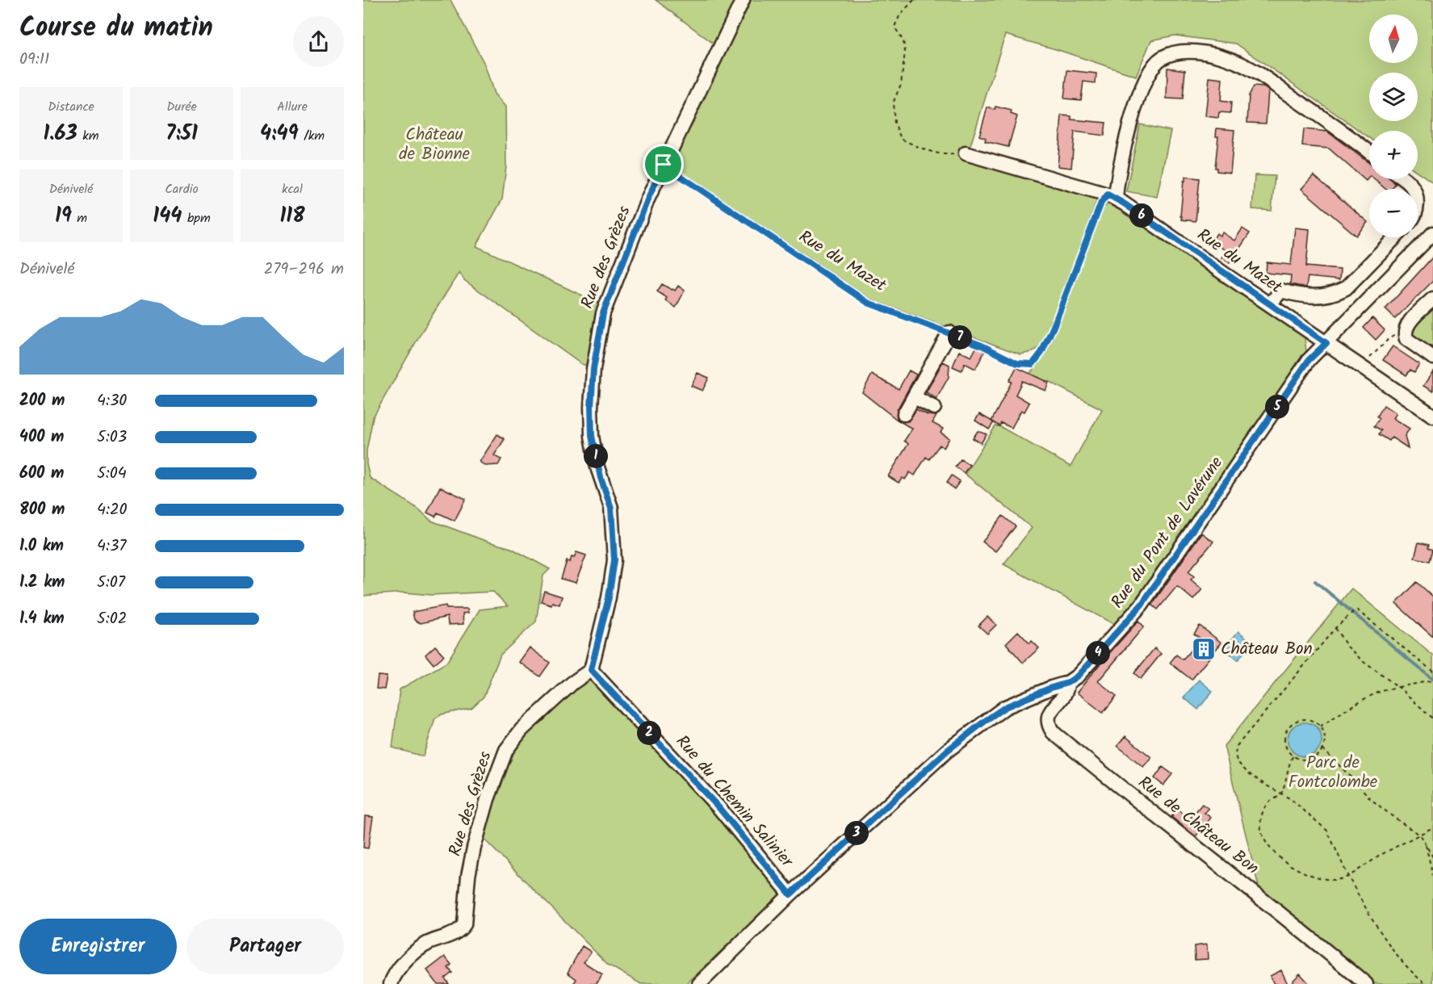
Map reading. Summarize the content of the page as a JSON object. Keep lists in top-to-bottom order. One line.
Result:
{"streets":{"street":["Rue des Grèzes","Rue du Mazet","Rue du Pont de Lavérune","Rue du Chemin Salinier","Rue de Château Bon"]},"crossings":[["Rue des Grèzes","Rue du Mazet"],["Rue des Grèzes","Rue du Chemin Salinier"],["Rue du Mazet","Rue du Pont de Lavérune"],["Rue du Pont de Lavérune","Rue du Chemin Salinier"],["Rue du Pont de Lavérune","Rue de Château Bon"]],"parks":["Château de Bionne","Parc de Fontcolombe"],"places":{"building":["Château Bon"]},"north":"top","page":{"heading":["Course du matin","09:11"],"map_buttons":["+","−"],"stats":[["Distance","1.63 km"],["Durée","7:51"],["Allure","4:49 /km"],["Dénivelé","19 m"],["Cardio","144 bpm"],["kcal","118"]],"pins":["6","7","5","1","4","2","3"],"chart":["Dénivelé","279–296 m"],"list":[{"name":"200 m","note":"4:30"},{"name":"400 m","note":"5:03"},{"name":"600 m","note":"5:04"},{"name":"800 m","note":"4:20"},{"name":"1.0 km","note":"4:37"},{"name":"1.2 km","note":"5:07"},{"name":"1.4 km","note":"5:02"}],"buttons":["Enregistrer","Partager"]}}
